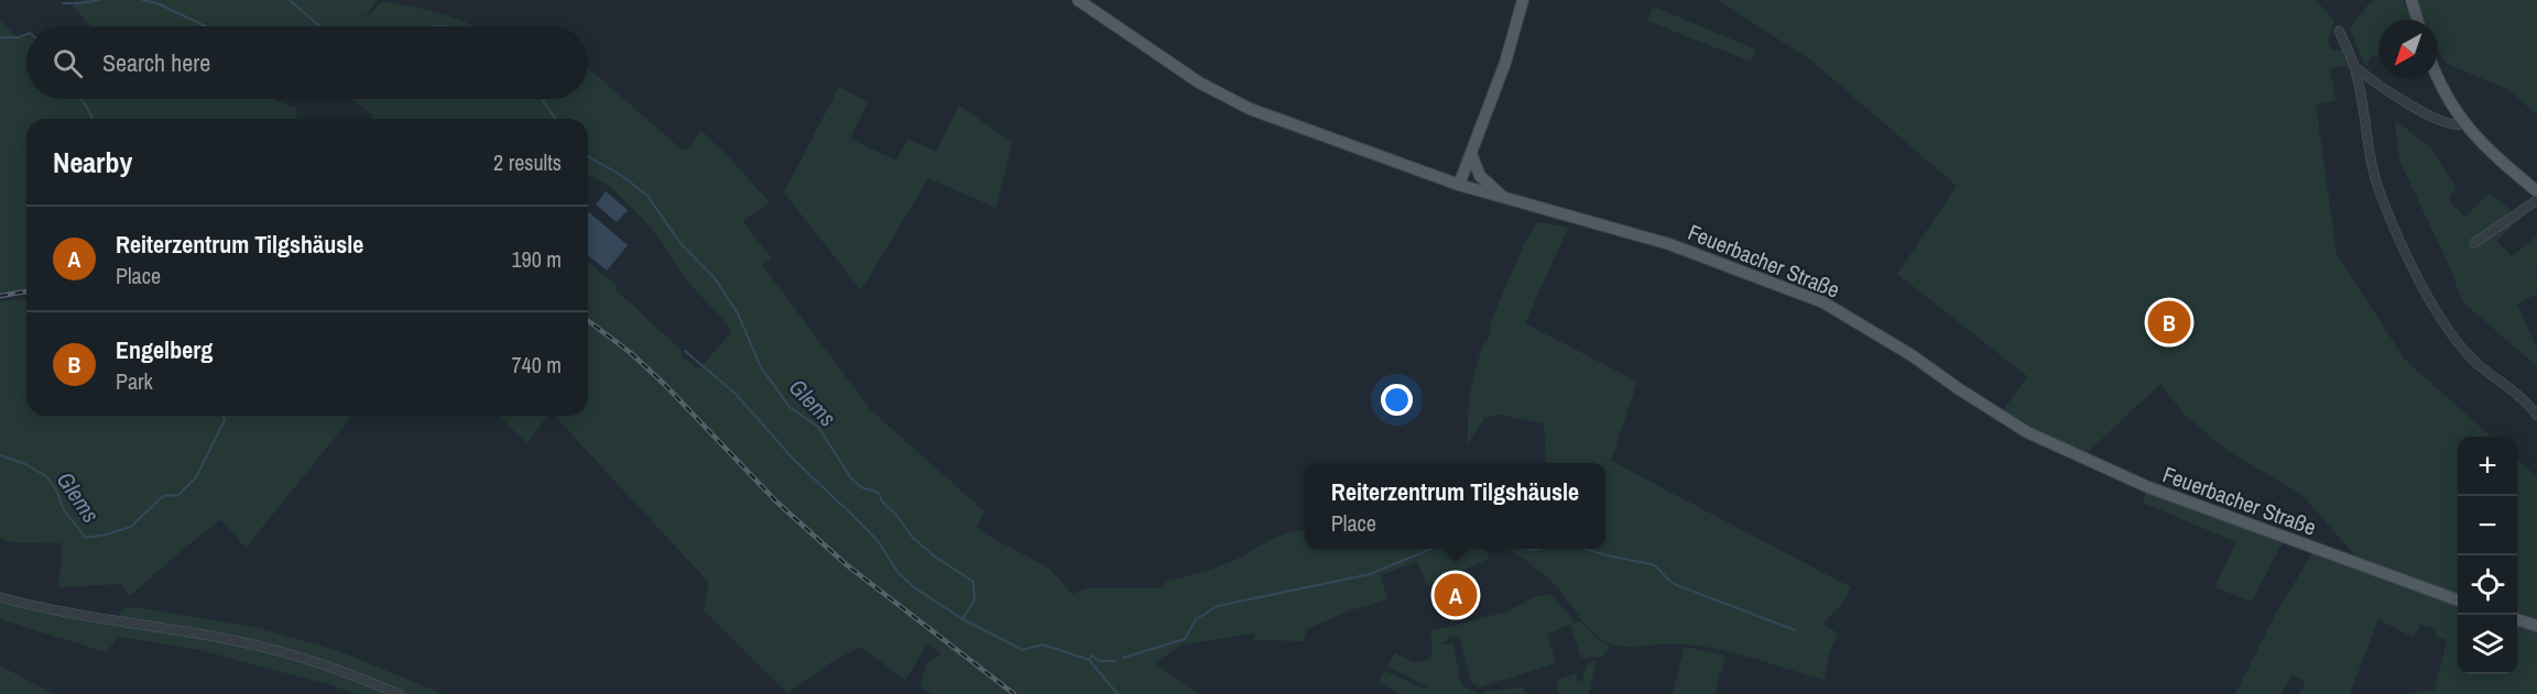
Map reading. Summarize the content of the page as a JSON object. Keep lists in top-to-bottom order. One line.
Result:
{"streets":{"main road":["Feuerbacher Straße"]},"water":["Glems"],"north":"bottom left","page":{"search":"Search here","heading":["Nearby","2 results"],"list":[{"mark":"A","name":"Reiterzentrum Tilgshäusle","note":"Place","value":"190 m"},{"mark":"B","name":"Engelberg","note":"Park","value":"740 m"}],"pins":["B","A"],"map_buttons":["+","−"],"popup":["Reiterzentrum Tilgshäusle","Place"]}}
